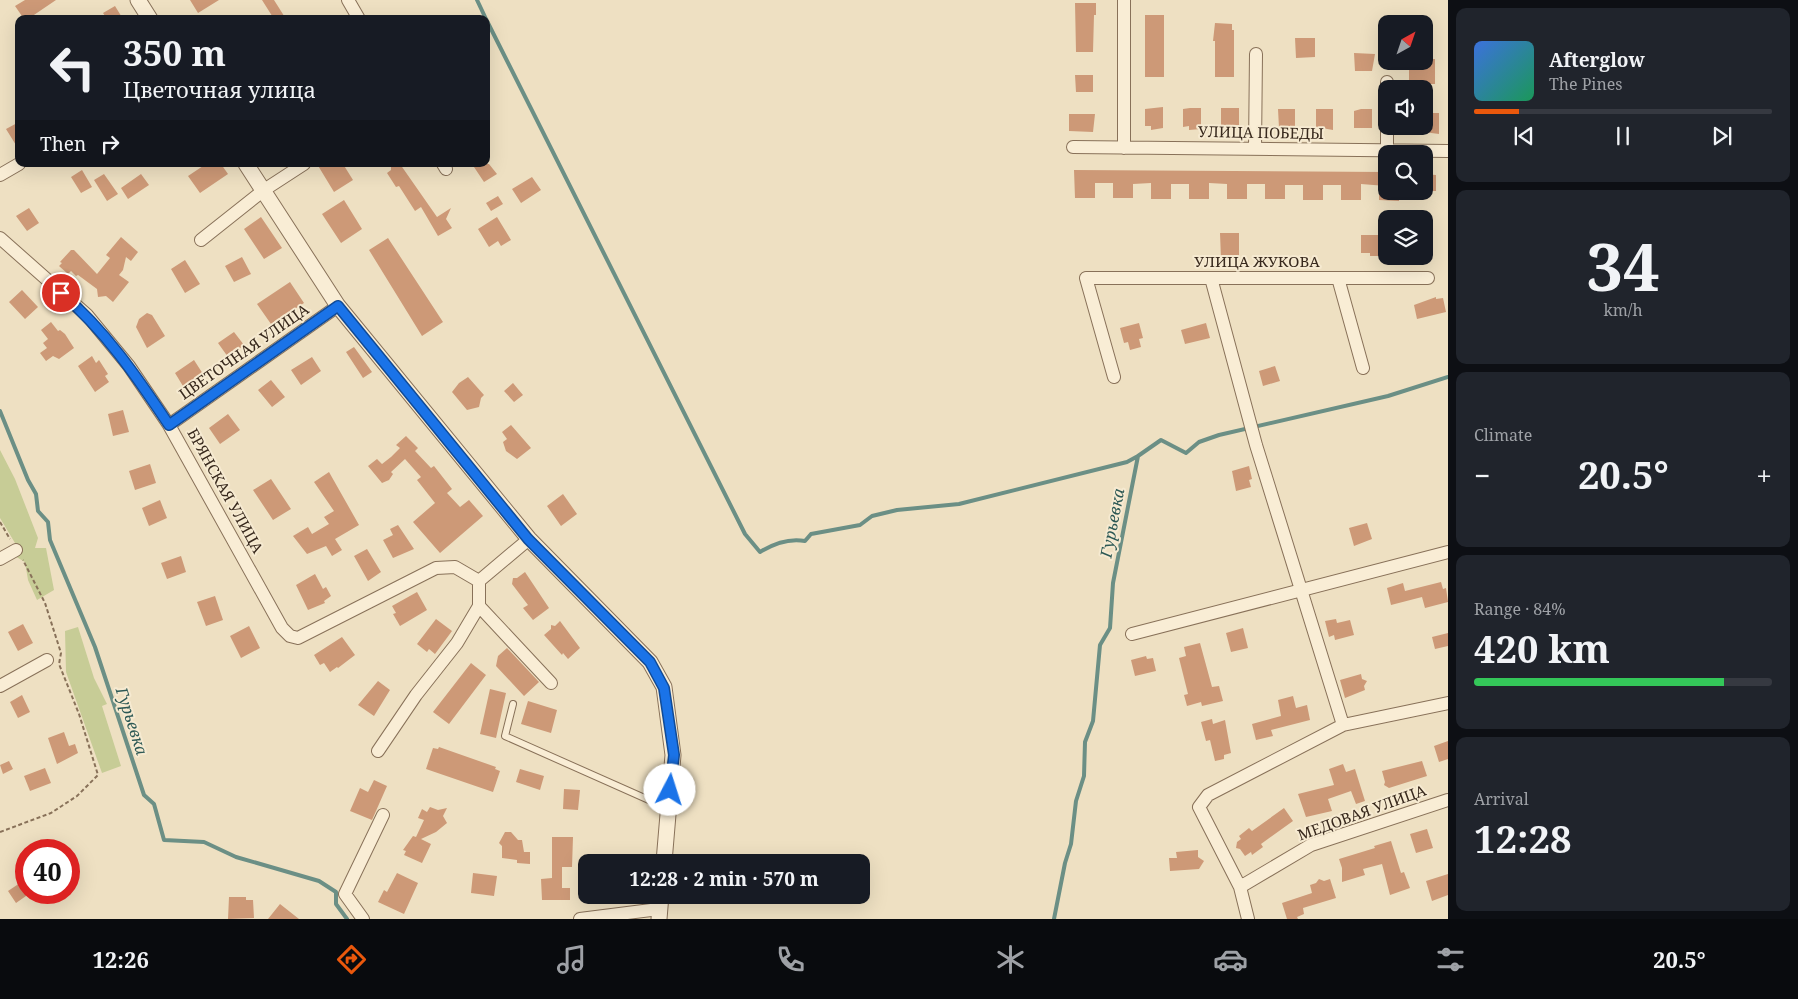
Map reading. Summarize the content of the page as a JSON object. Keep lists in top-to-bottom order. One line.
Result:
{"streets":{"street":["УЛИЦА ПОБЕДЫ","УЛИЦА ЖУКОВА","ЦВЕТОЧНАЯ УЛИЦА","БРЯНСКАЯ УЛИЦА","МЕДОВАЯ УЛИЦА"]},"crossings":[["ЦВЕТОЧНАЯ УЛИЦА","БРЯНСКАЯ УЛИЦА"]],"water":["Гурьевка"],"north":"top right","page":{"turn":["350 m","Цветочная улица"],"song":["Afterglow","The Pines"],"then":"Then","tile":[["34","km/h"],"Climate",["Range · 84%","420 km"],["Arrival","12:28"]],"heat":["−","20.5°","+"],"limit":"40","trip":"12:28 · 2 min · 570 m","tabs":["12:26","20.5°"]}}
